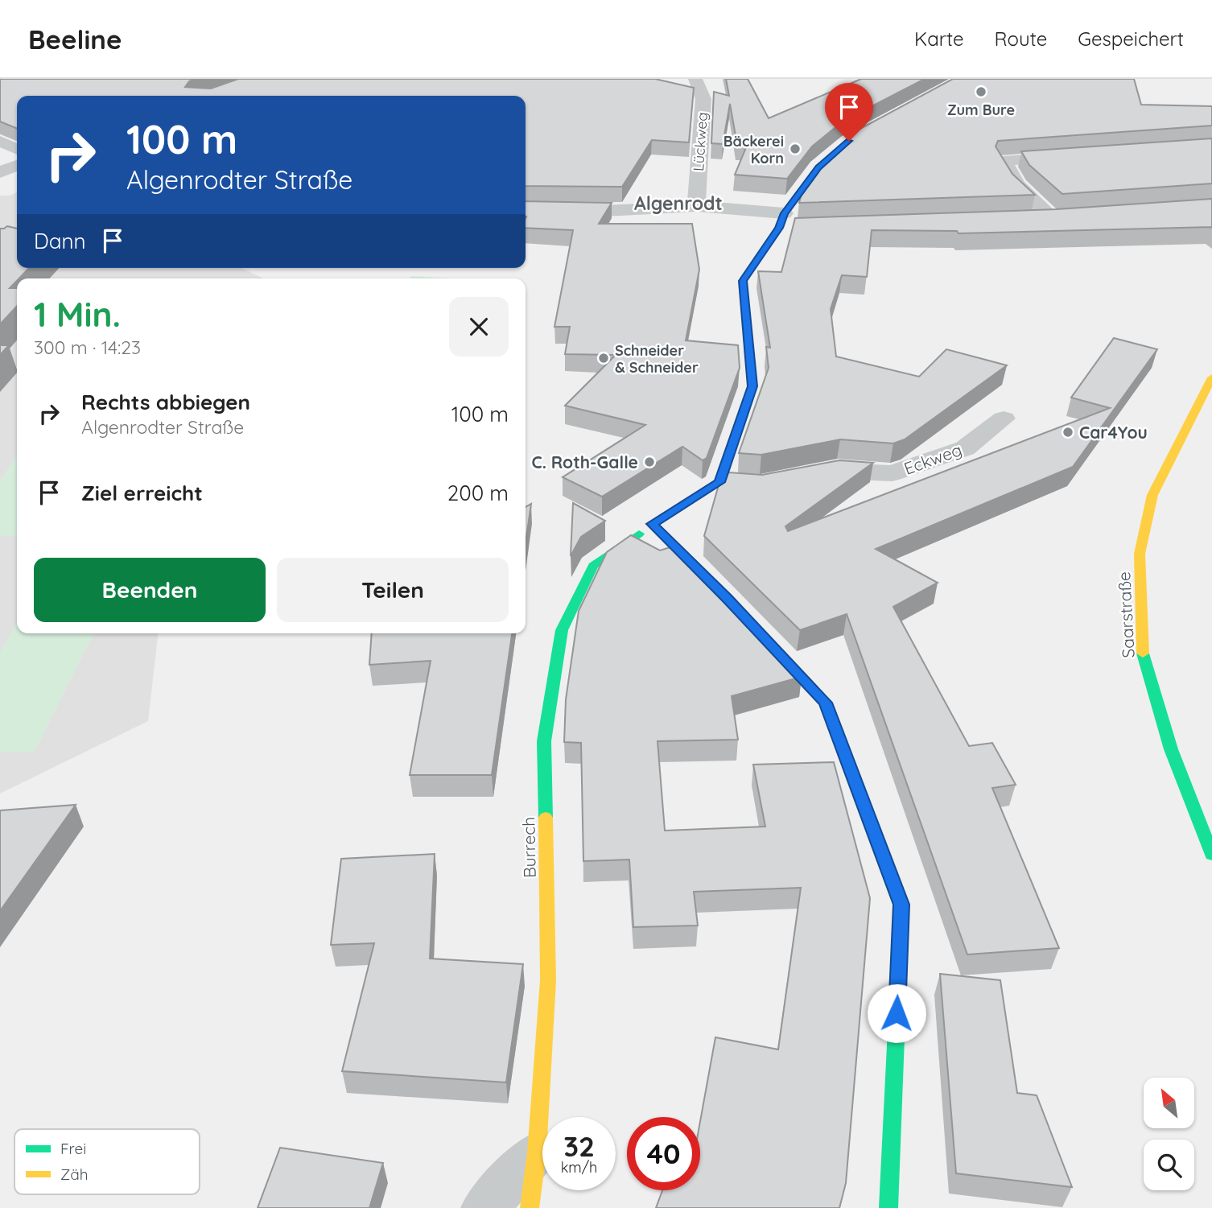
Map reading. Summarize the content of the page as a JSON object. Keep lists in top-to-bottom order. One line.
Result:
{"streets":{"street":["Lückweg","Eckweg","Saarstraße","Burrech"]},"districts":["Algenrodt"],"places":["Zum Bure","Bäckerei Korn","Schneider & Schneider","Car4You","C. Roth-Galle"],"legend":["Frei","Zäh"],"north":"top left","page":{"header":"Beeline","nav":["Karte","Route","Gespeichert"],"turn":["100 m","Algenrodter Straße"],"then":"Dann","heading":["1 Min.","300 m · 14:23"],"list":[{"name":"Rechts abbiegen","note":"Algenrodter Straße","value":"100 m"},{"name":"Ziel erreicht","value":"200 m"}],"buttons":["Beenden","Teilen"],"speed":"32 km/h","limit":"40"}}
